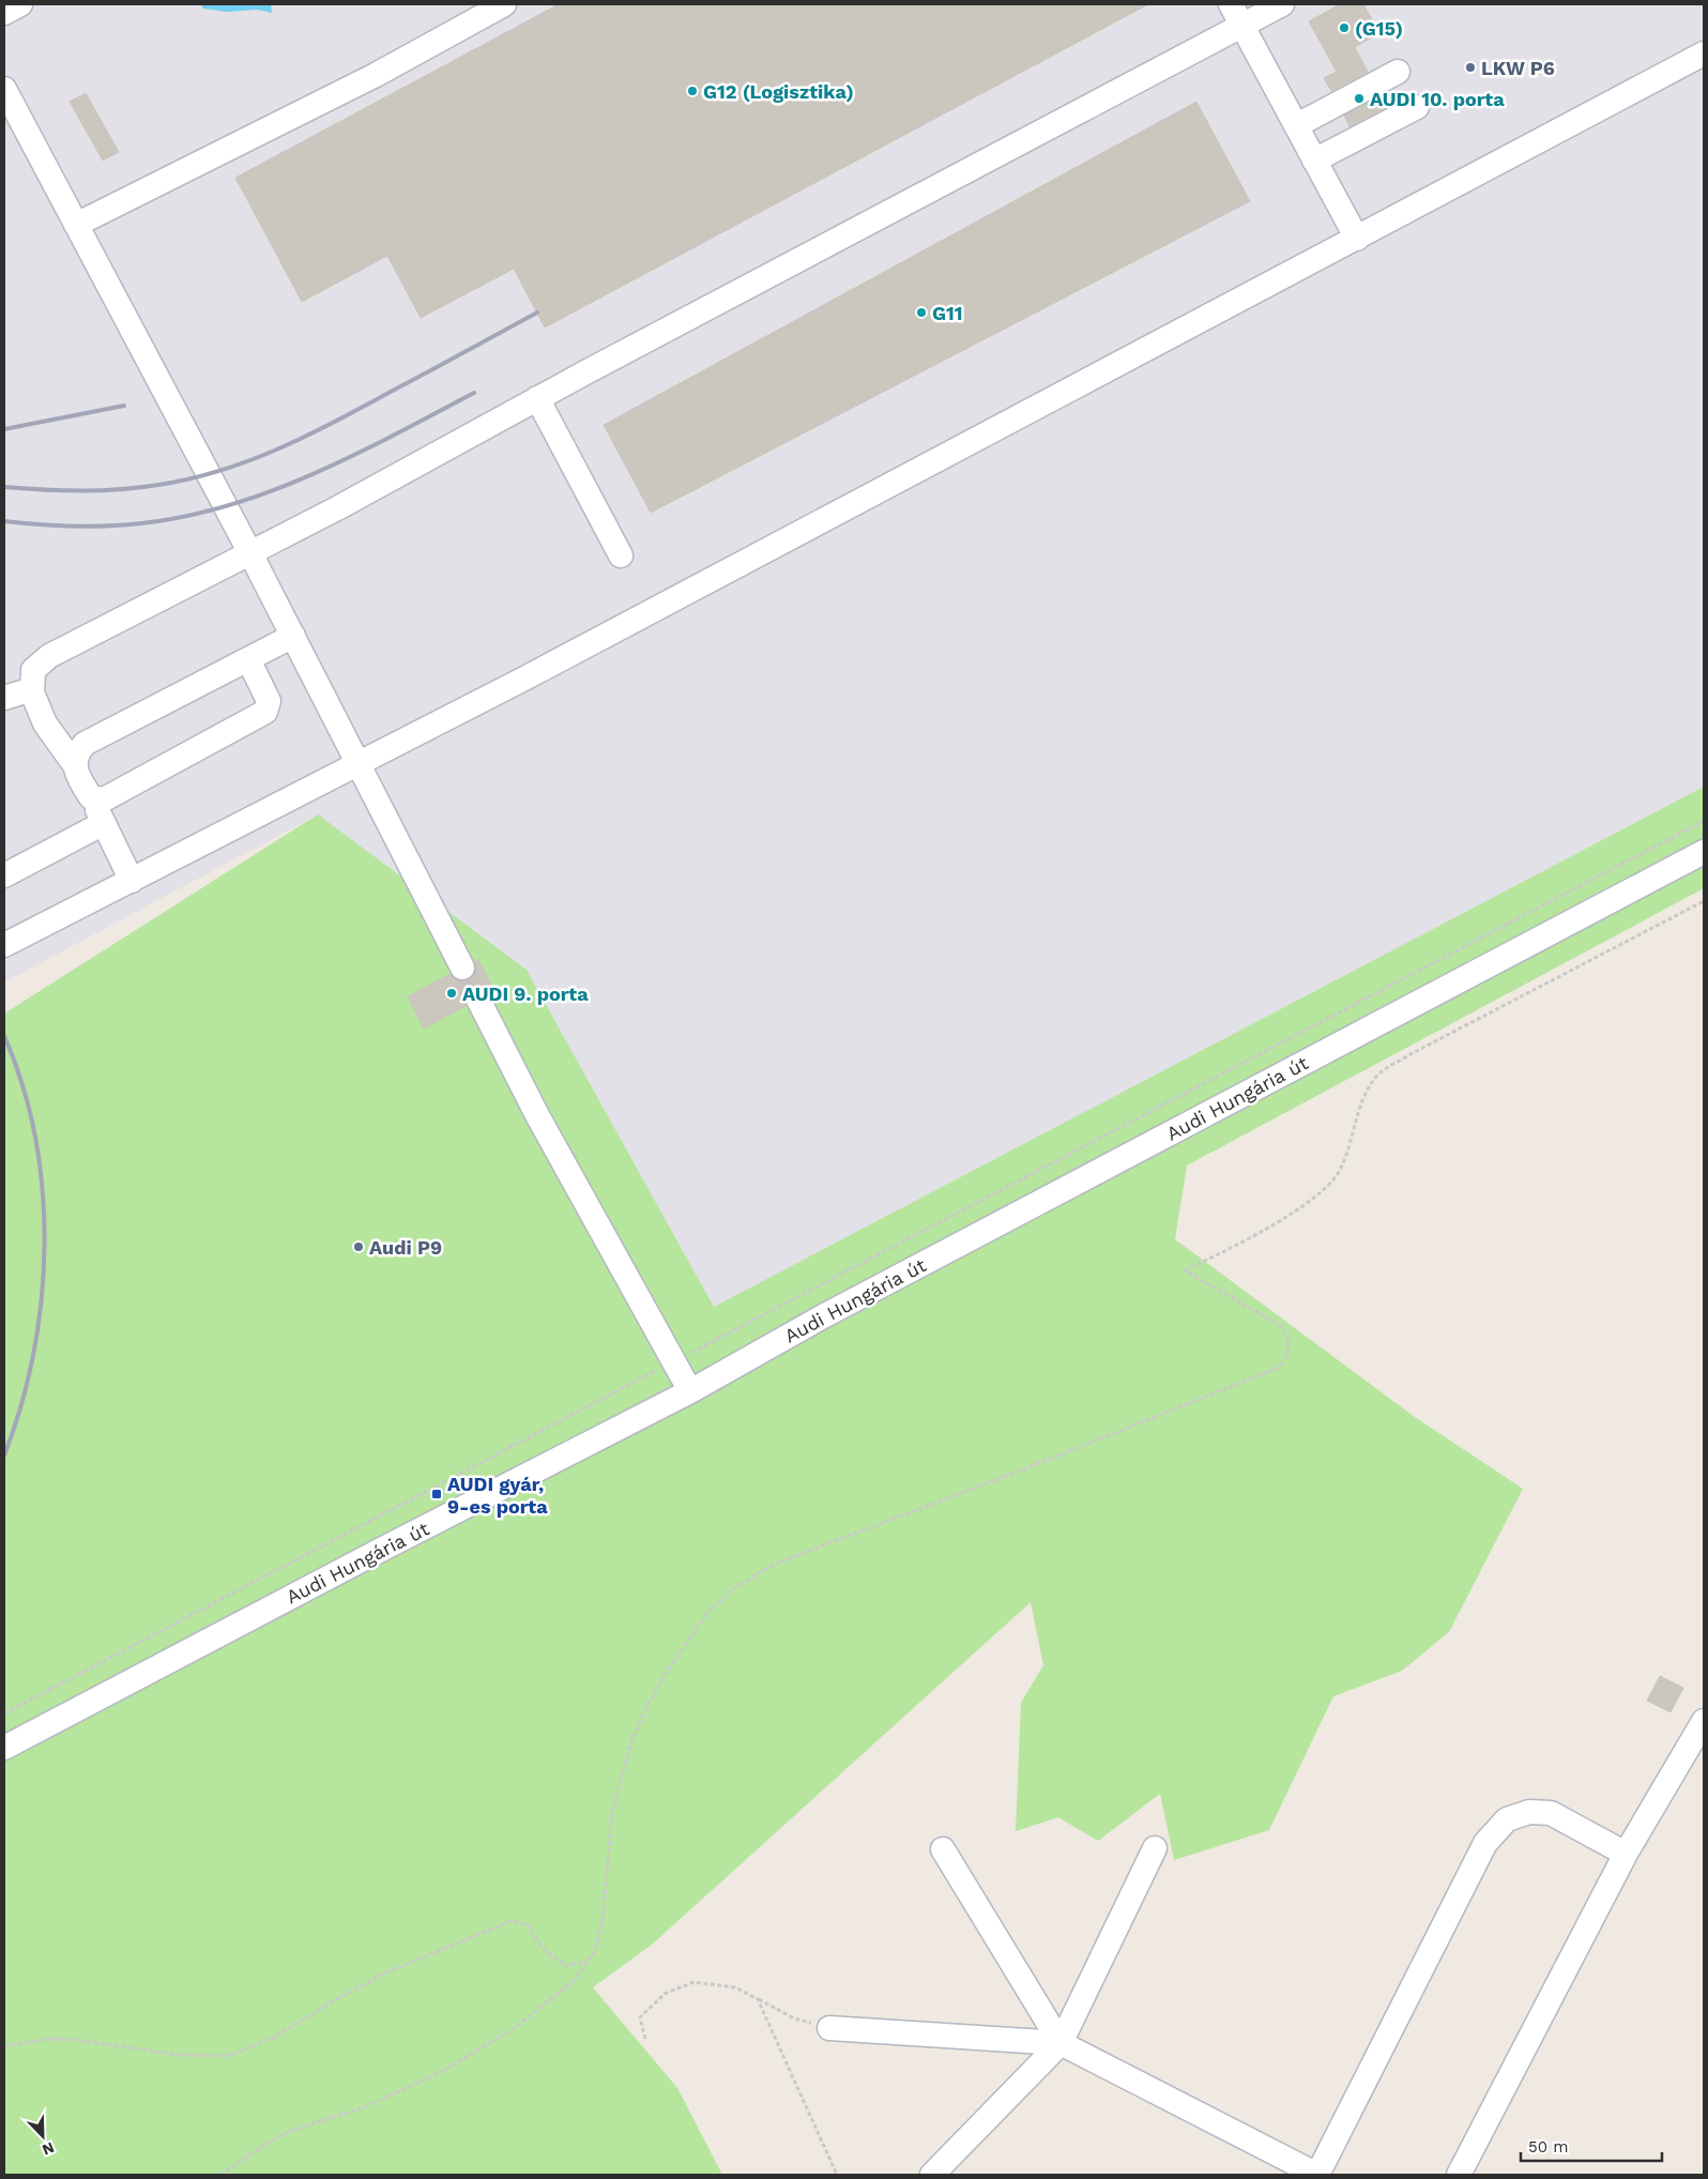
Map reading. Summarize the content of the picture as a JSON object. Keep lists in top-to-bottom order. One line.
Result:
{"streets":{"street":["Audi Hungária út"]},"places":{"other":["(G15)","LKW P6","G12 (Logisztika)","AUDI 10. porta","G11","AUDI 9. porta","Audi P9"],"transit":["AUDI gyár, 9-es porta"]},"scale_bar":"50 m","north":"bottom right"}
